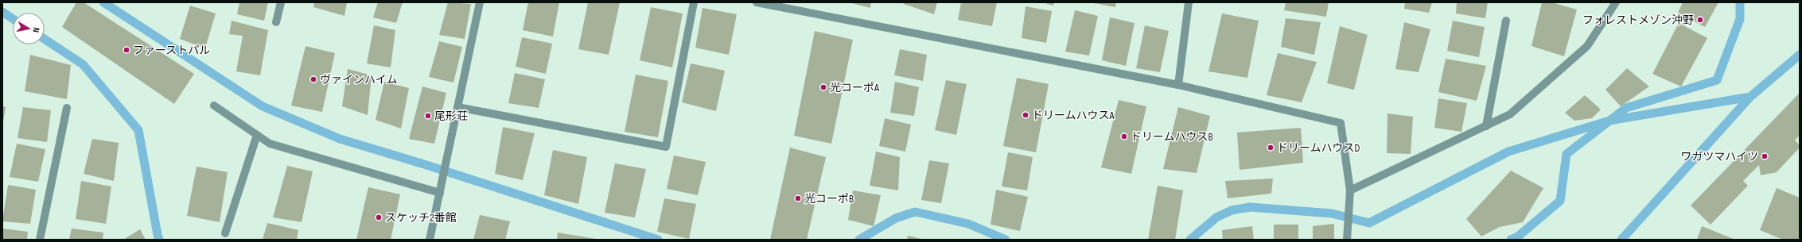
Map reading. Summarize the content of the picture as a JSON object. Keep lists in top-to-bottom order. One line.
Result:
{"places":["フォレストメゾン沖野","ファーストパル","ヴァインハイム","光コーポA","ドリームハウスA","尾形荘","ドリームハウスB","ドリームハウスD","ワガツマハイツ","光コーポB","スケッチ2番館"],"north":"right"}
